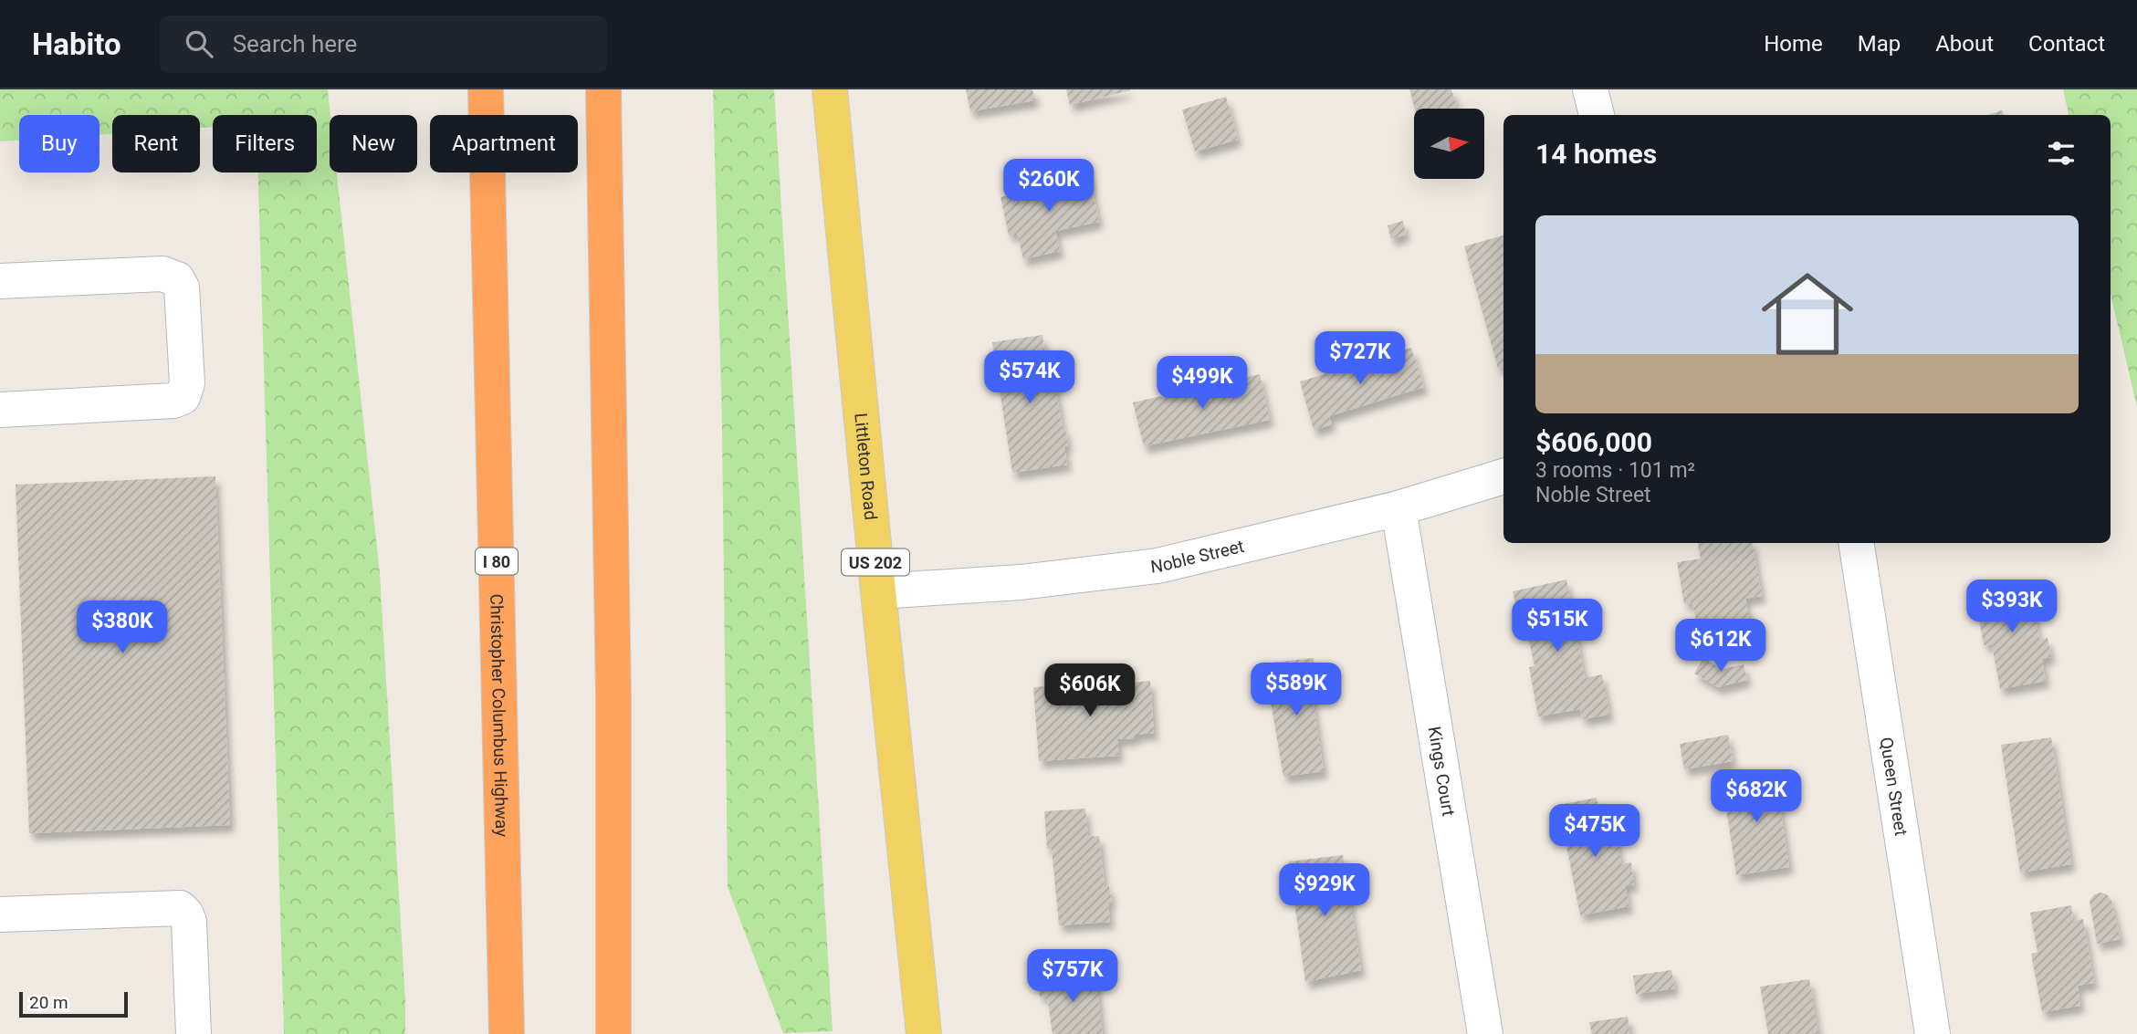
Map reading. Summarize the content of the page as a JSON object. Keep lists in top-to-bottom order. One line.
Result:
{"streets":{"highway":["I 80","Christopher Columbus Highway"],"main road":["Littleton Road","US 202"],"street":["Noble Street","Kings Court","Queen Street"]},"crossings":[["Littleton Road","Noble Street"],["Noble Street","Kings Court"]],"scale_bar":"20 m","north":"right","page":{"header":"Habito","search":"Search here","nav":["Home","Map","About","Contact"],"chip":["Buy","Rent","Filters","New","Apartment"],"heading":"14 homes","price":["$260K","$727K","$574K","$499K","$393K","$515K","$380K","$612K","$589K","$606K","$682K","$475K","$929K","$757K"],"list":[{"name":"$606,000","note":"3 rooms · 101 m² · Noble Street"}],"scale":"20 m"}}
